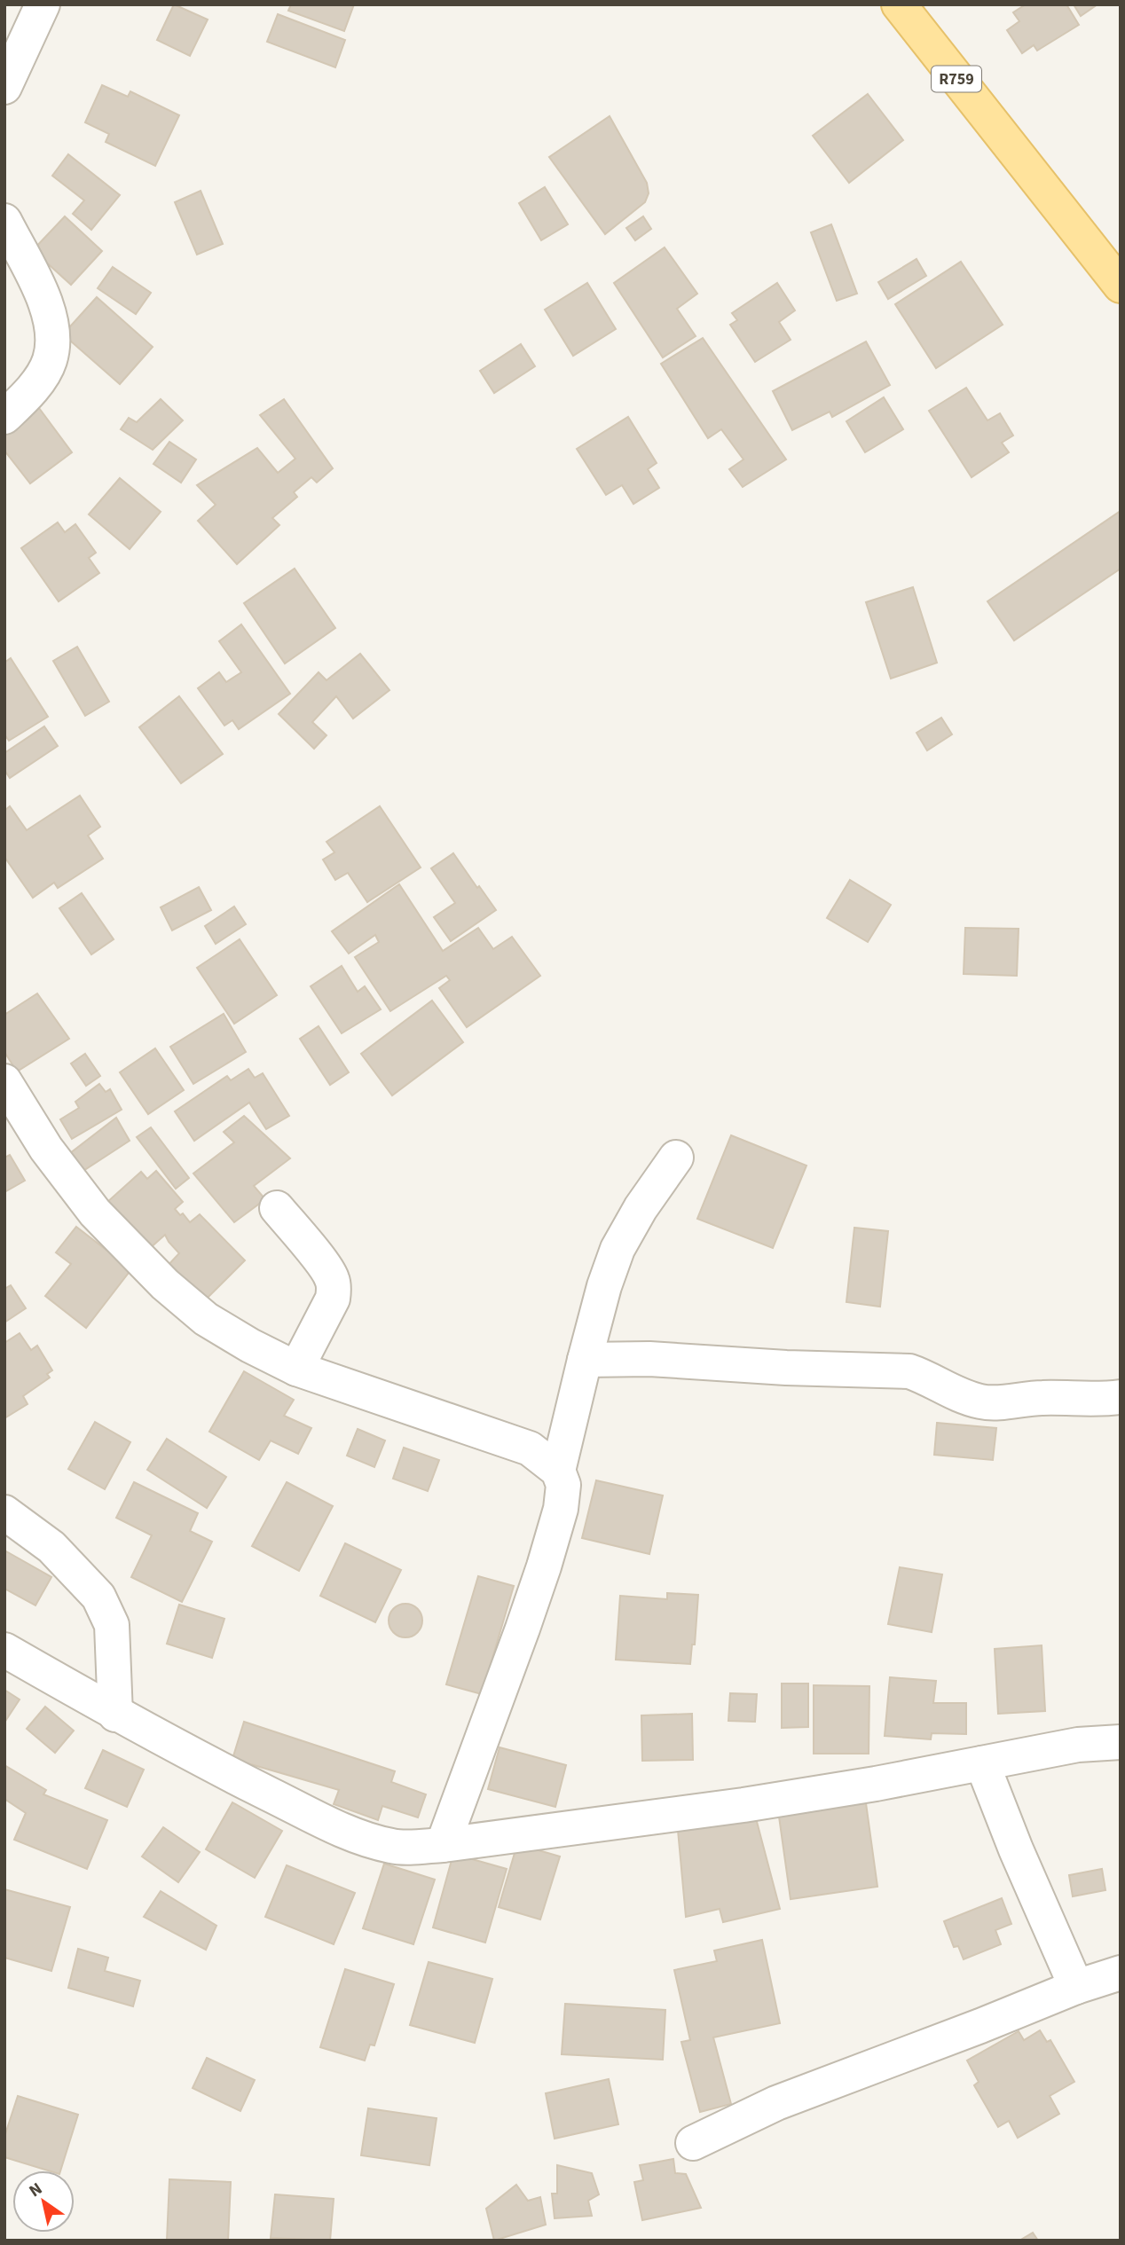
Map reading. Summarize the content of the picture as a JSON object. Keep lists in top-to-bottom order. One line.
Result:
{"streets":{"main road":["R759"]},"north":"top left"}
